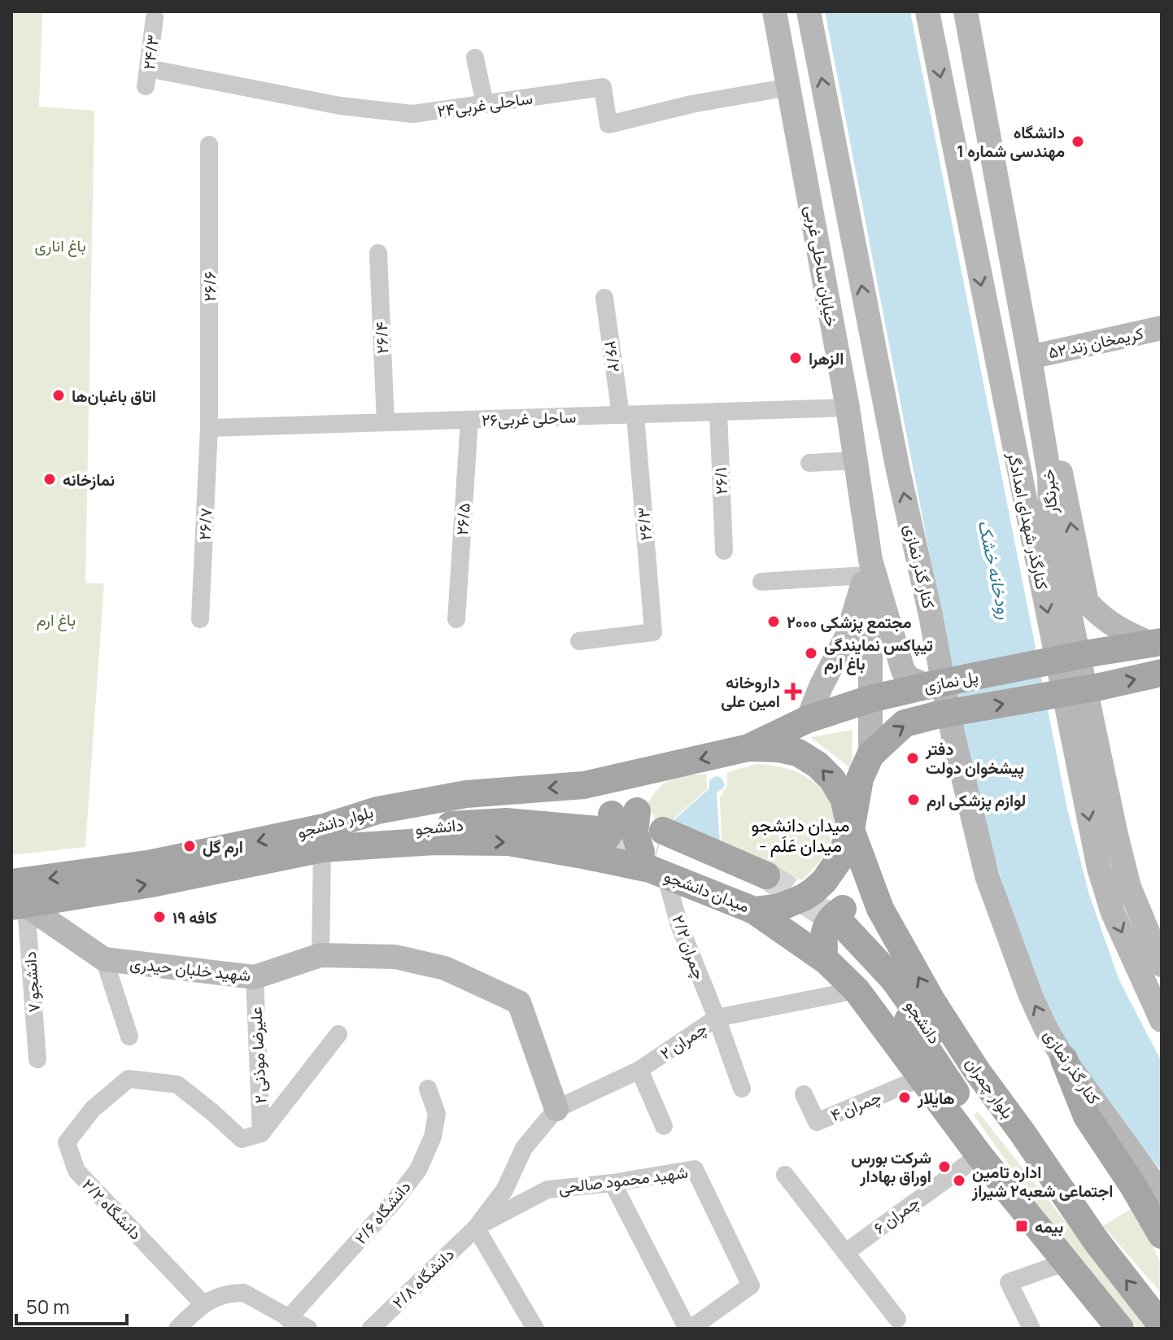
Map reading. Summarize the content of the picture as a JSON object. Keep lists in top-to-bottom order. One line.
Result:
{"streets":{"main road":["خیابان ساحلی غربی","کریمخان زند ۵۲","خبرنگار","کنارگذر شهدای امدادگر","کنار گذر نمازی","پل نمازی","بلوار دانشجو","دانشجو","میدان دانشجو","شهید خلبان حیدری","بلوار چمران"],"street":["۲۴/۳","ساحلی غربی۲۴","۲۶/۶","۲۶/۴","۲۶/۲","ساحلی غربی۲۶","۲۶/۱","۲۶/۵","۲۶/۷","۲۶/۳","۲/۲ چمران","۷ دانشجو","۲ چمران","۲ علیرضا موذنی","۴ چمران","شهید محمود صالحی","۲/۲ دانشگاه","۲/۶ دانشگاه","۶ چمران","۲/۸ دانشگاه"]},"crossings":[["۲۴/۳","ساحلی غربی۲۴"],["ساحلی غربی۲۴","خیابان ساحلی غربی"],["خیابان ساحلی غربی","ساحلی غربی۲۶"],["۲۶/۶","ساحلی غربی۲۶"],["۲۶/۶","۲۶/۷"],["۲۶/۴","ساحلی غربی۲۶"],["کریمخان زند ۵۲","خبرنگار"],["۲۶/۲","ساحلی غربی۲۶"],["۲۶/۲","۲۶/۳"],["ساحلی غربی۲۶","۲۶/۱"],["ساحلی غربی۲۶","۲۶/۵"],["ساحلی غربی۲۶","۲۶/۷"],["ساحلی غربی۲۶","۲۶/۳"],["پل نمازی","بلوار چمران"],["بلوار دانشجو","دانشجو"],["بلوار دانشجو","میدان دانشجو"],["بلوار دانشجو","۲/۲ چمران"],["بلوار دانشجو","شهید خلبان حیدری"],["بلوار دانشجو","۷ دانشجو"],["دانشجو","بلوار چمران"],["میدان دانشجو","۲/۲ چمران"],["۲/۲ چمران","۲ چمران"],["شهید خلبان حیدری","۷ دانشجو"],["شهید خلبان حیدری","۲ چمران"],["شهید خلبان حیدری","۲ علیرضا موذنی"],["۲ علیرضا موذنی","۲/۲ دانشگاه"],["شهید محمود صالحی","۲/۸ دانشگاه"]],"districts":["میدان دانشجو - میدان عَلَم"],"water":["رودخانه خشک"],"parks":["باغ اناری","باغ ارم"],"places":{"other":["دانشگاه مهندسی شماره 1","الزهرا","اتاق باغبان‌ها","نمازخانه","مجتمع پزشکی ۲۰۰۰","تیپاکس نمایندگی باغ ارم","دفتر پیشخوان دولت","لوازم پزشکی ارم","ارم گل","کافه ۱۹","هایلار","شرکت بورس اوراق بهادار","اداره تامین اجتماعی شعبه۲ شیراز"],"health":["داروخانه امین علی"],"transit":["بیمه"]},"scale_bar":"50 m"}
